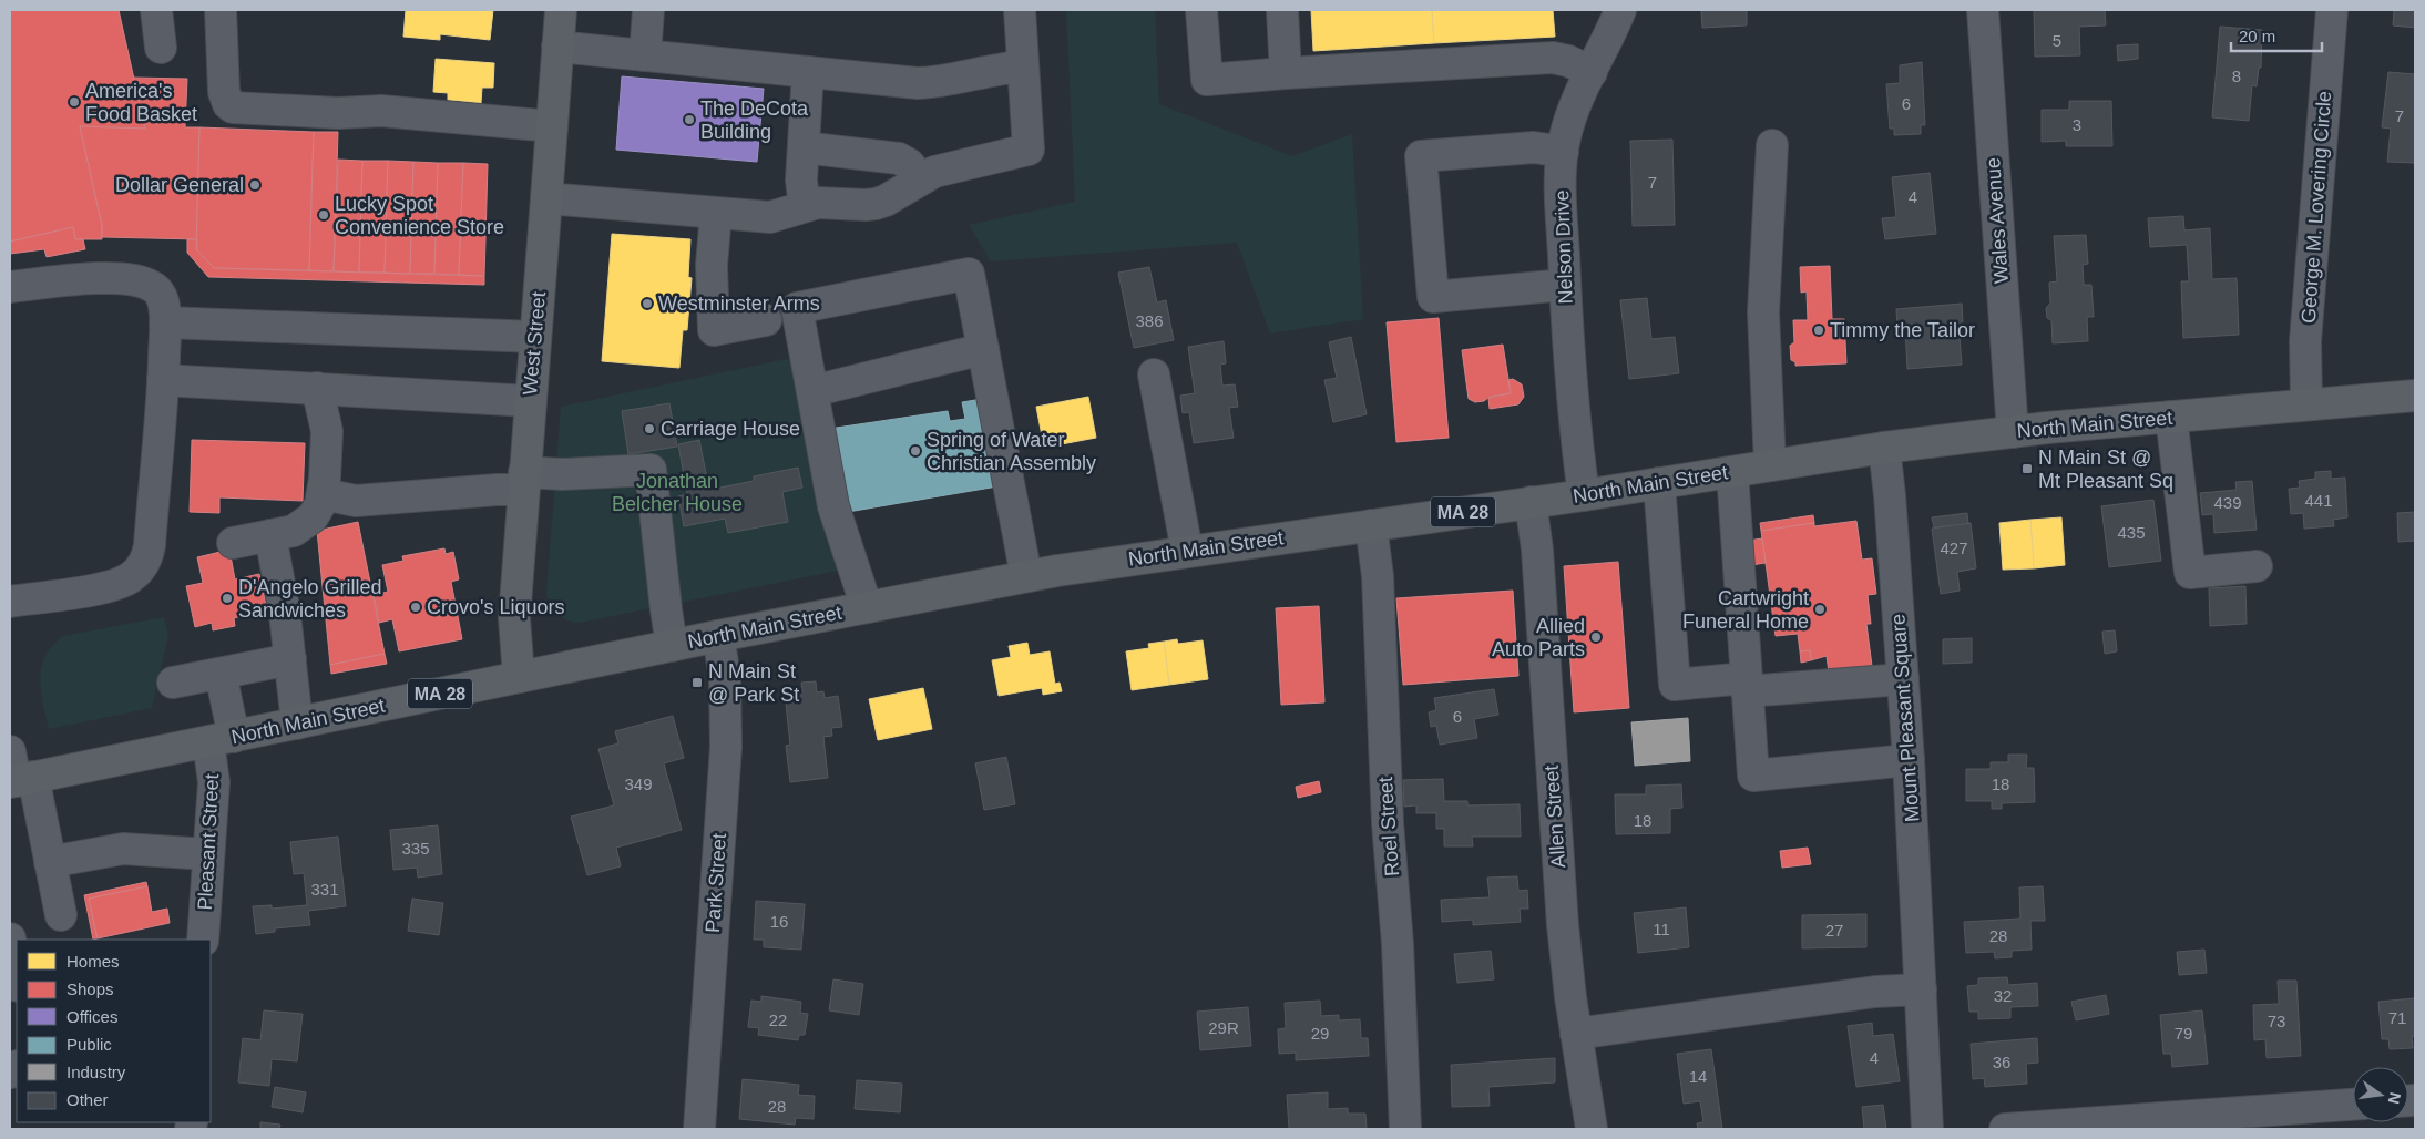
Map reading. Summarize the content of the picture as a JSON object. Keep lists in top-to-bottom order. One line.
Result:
{"streets":{"main road":["West Street","North Main Street","MA 28"],"street":["George M. Lovering Circle","Wales Avenue","Nelson Drive","Mount Pleasant Square","Allen Street","Roel Street","Pleasant Street","Park Street"]},"crossings":[["George M. Lovering Circle","North Main Street"],["Wales Avenue","North Main Street"],["Nelson Drive","North Main Street"],["West Street","North Main Street"],["North Main Street","Mount Pleasant Square"],["North Main Street","Allen Street"],["North Main Street","Roel Street"],["North Main Street","Pleasant Street"],["North Main Street","Park Street"]],"parks":["Jonathan Belcher House"],"places":{"other":["America's Food Basket","The DeCota Building","Dollar General","Lucky Spot Convenience Store","Westminster Arms","Timmy the Tailor","Carriage House","Spring of Water Christian Assembly","D'Angelo Grilled Sandwiches","Crovo's Liquors","Cartwright Funeral Home","Allied Auto Parts"],"transit":["N Main St @ Mt Pleasant Sq","N Main St @ Park St"]},"house_numbers":["5","8","6","7","3","7","4","386","441","439","435","427","6","349","18","18","335","331","16","11","27","28","32","71","22","73","29R","29","79","4","36","14","28"],"legend":["Homes","Shops","Offices","Public","Industry","Other"],"scale_bar":"20 m","north":"right"}
